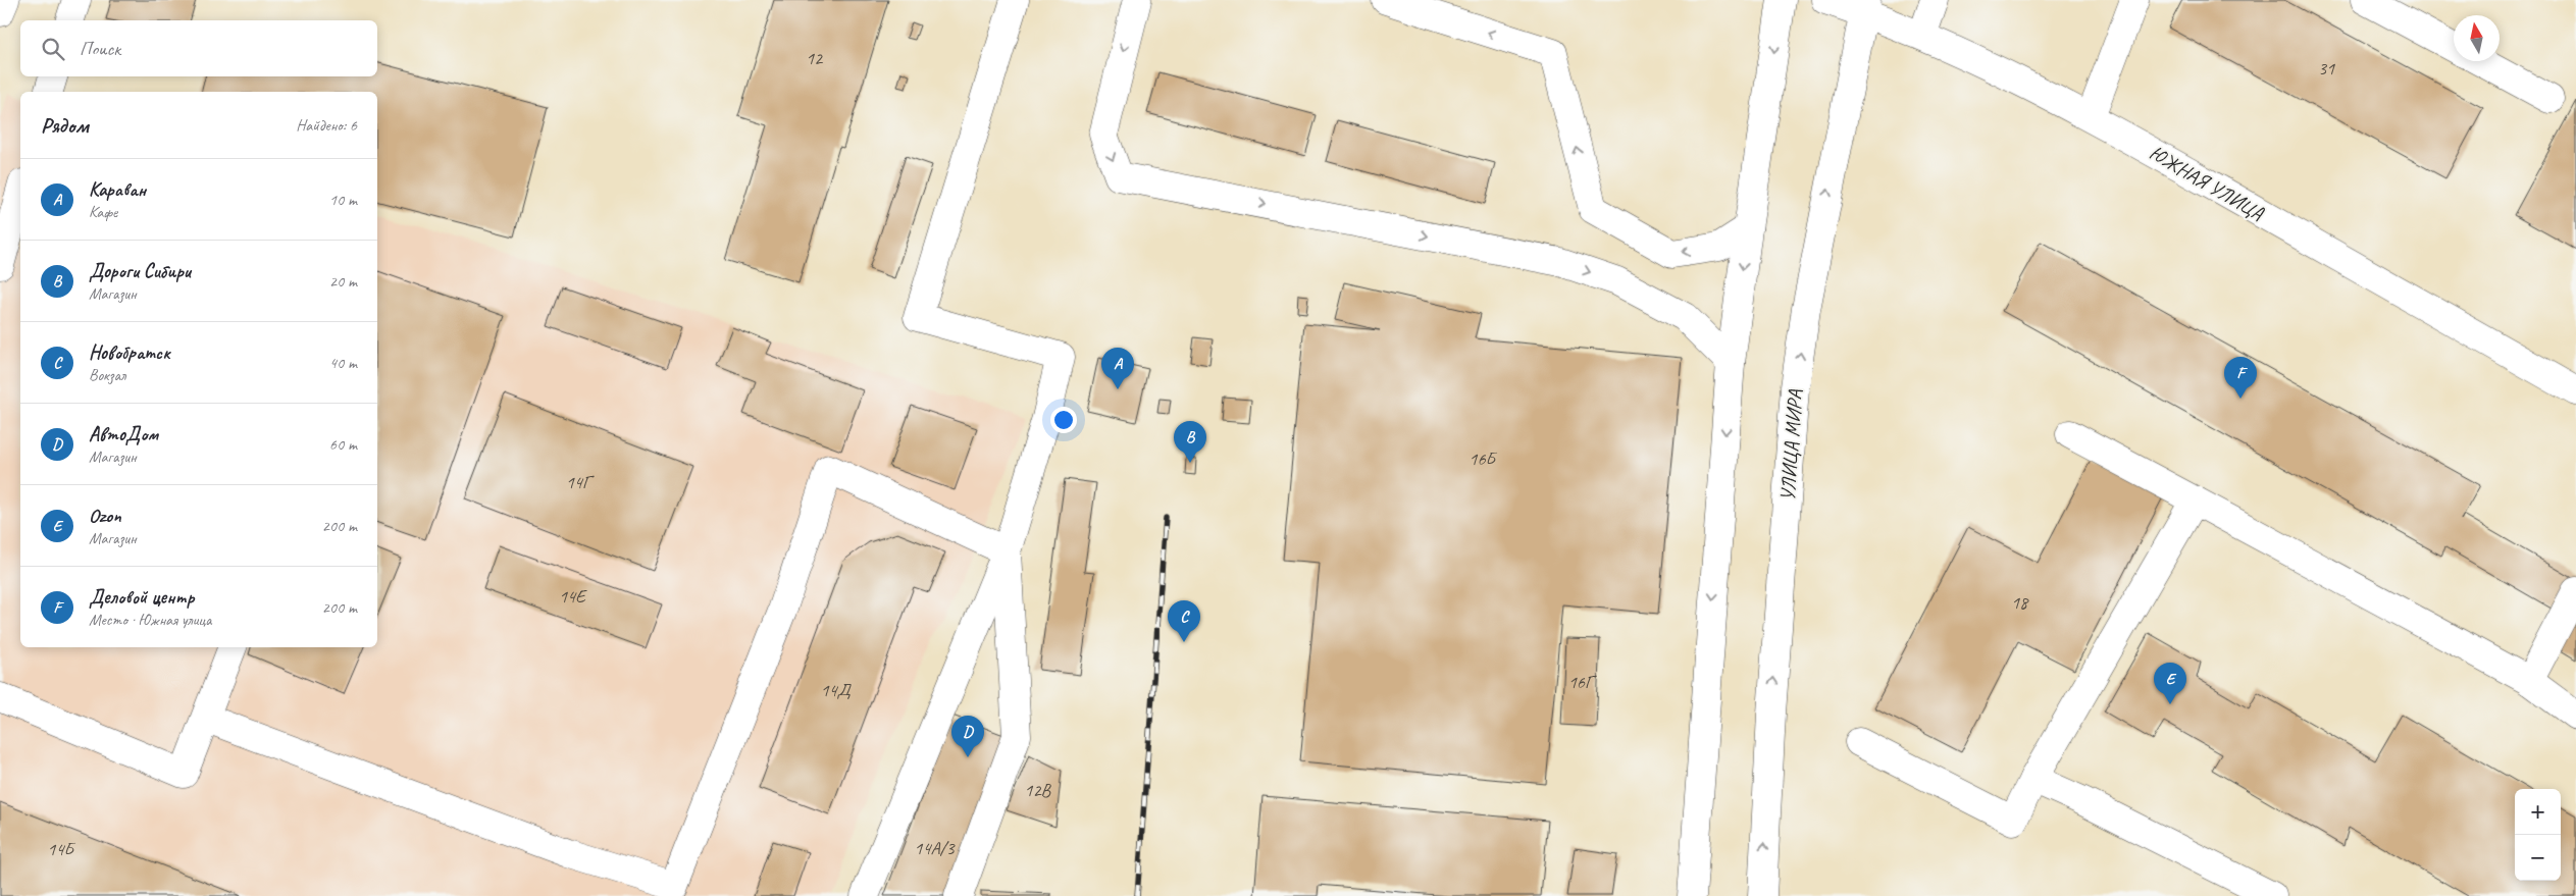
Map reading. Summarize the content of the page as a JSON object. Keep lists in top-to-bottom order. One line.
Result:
{"streets":{"street":["ЮЖНАЯ УЛИЦА","УЛИЦА МИРА"]},"crossings":[["ЮЖНАЯ УЛИЦА","УЛИЦА МИРА"]],"house_numbers":["12","31","16Б","14Г","14Е","18","16Г","14Д","12В","14А/3","14Б"],"north":"top","page":{"search":"Поиск","heading":["Рядом","Найдено: 6"],"list":[{"mark":"A","name":"Караван","note":"Кафе","value":"10 m"},{"mark":"B","name":"Дороги Сибири","note":"Магазин","value":"20 m"},{"mark":"C","name":"Новобратск","note":"Вокзал","value":"40 m"},{"mark":"D","name":"АвтоДом","note":"Магазин","value":"60 m"},{"mark":"E","name":"Ozon","note":"Магазин","value":"200 m"},{"mark":"F","name":"Деловой центр","note":"Место · Южная улица","value":"200 m"}],"pins":["A","F","B","C","E","D"],"map_buttons":["+","−"]}}
